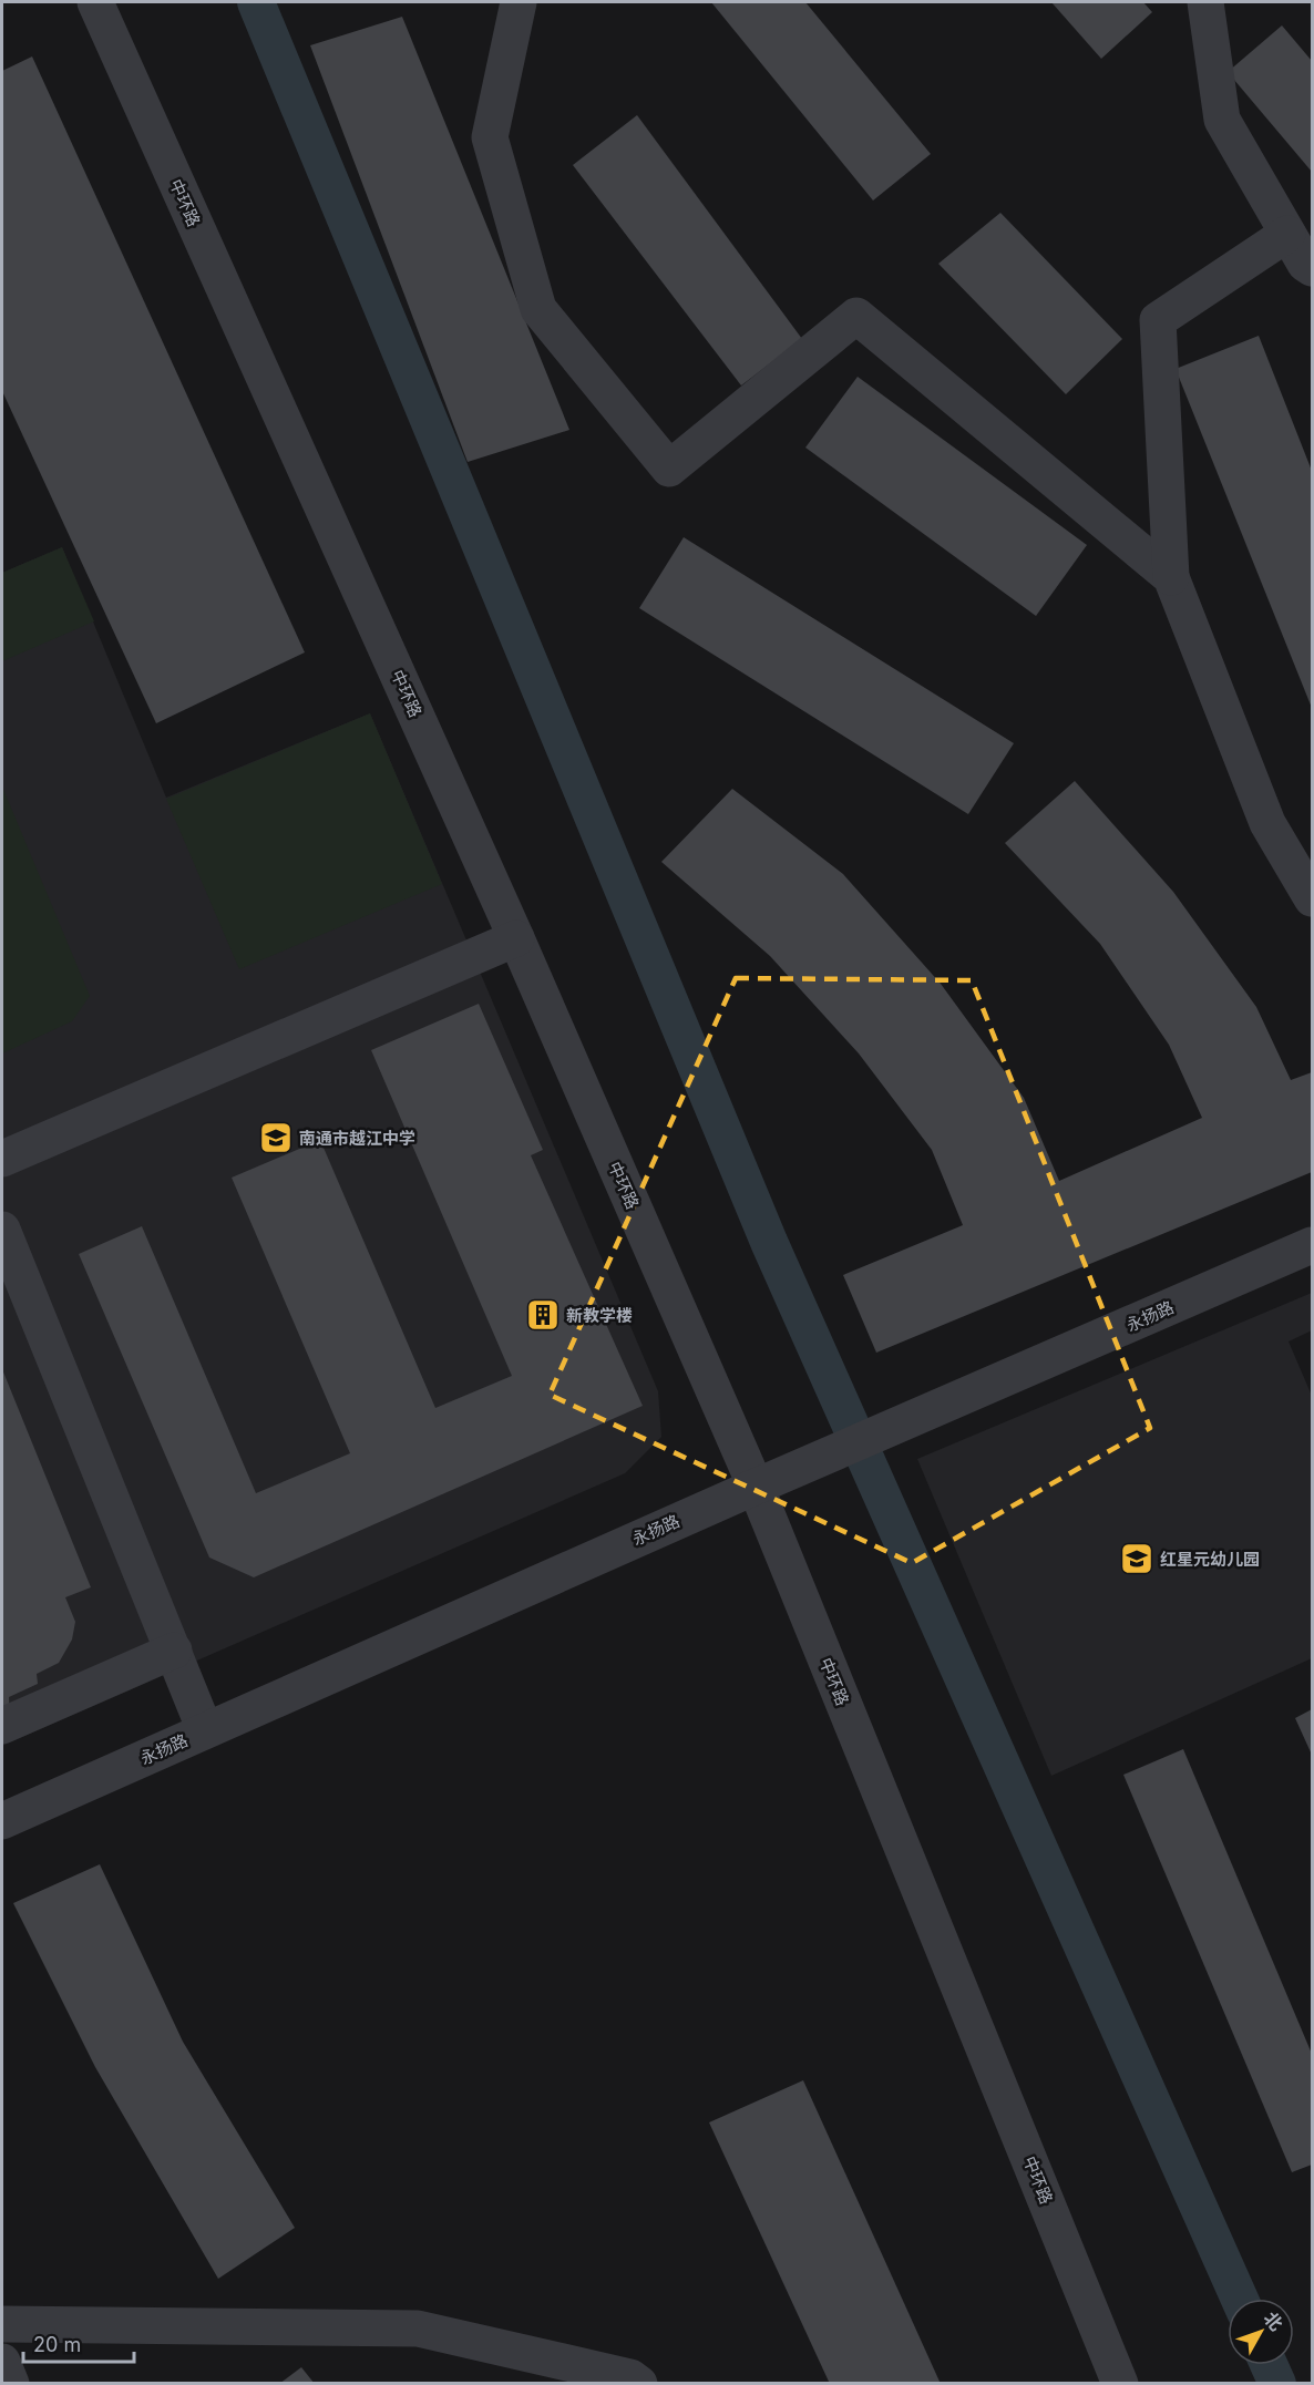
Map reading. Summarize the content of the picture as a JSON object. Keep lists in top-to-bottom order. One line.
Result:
{"streets":{"street":["中环路","永扬路"]},"crossings":[["中环路","永扬路"]],"places":{"school or university":["南通市越江中学","红星元幼儿园"],"building":["新教学楼"]},"scale_bar":"20 m","north":"top right"}
